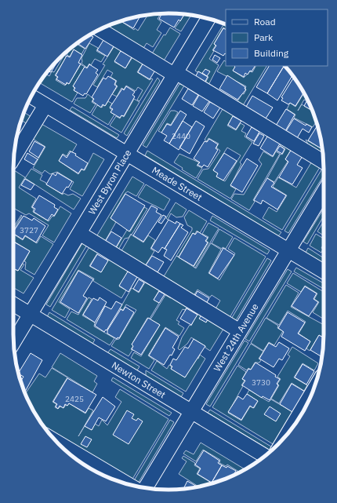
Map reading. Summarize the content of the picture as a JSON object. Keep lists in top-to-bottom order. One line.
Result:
{"streets":{"street":["West Byron Place","Meade Street","West 24th Avenue","Newton Street"]},"crossings":[["West Byron Place","Meade Street"],["West Byron Place","Newton Street"],["Meade Street","West 24th Avenue"],["West 24th Avenue","Newton Street"]],"house_numbers":["2440","3727","3730","2425"],"legend":["Road","Park","Building"]}
